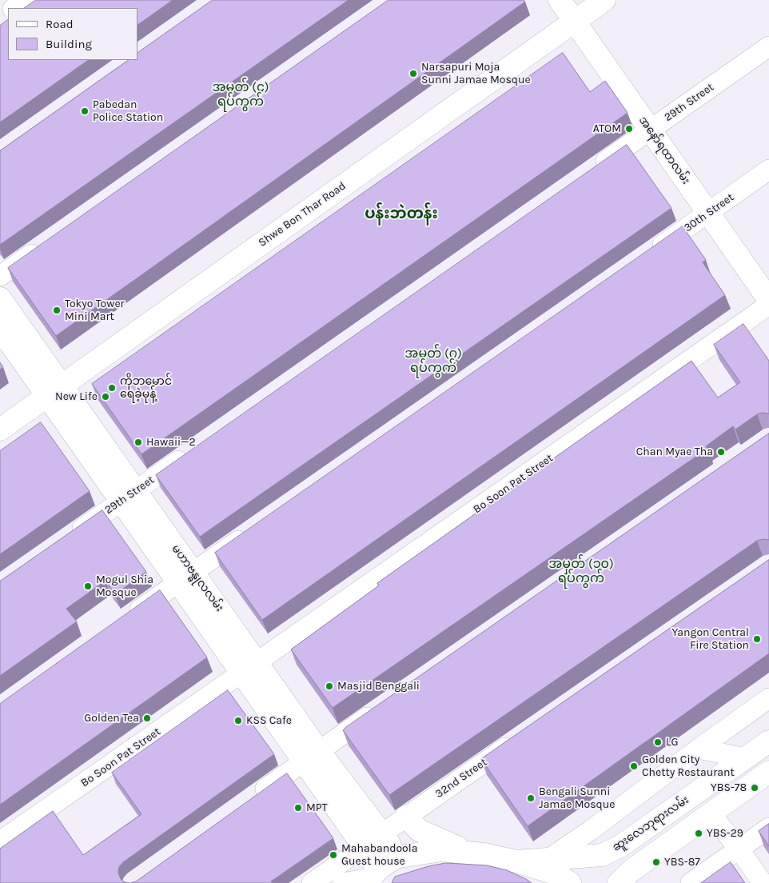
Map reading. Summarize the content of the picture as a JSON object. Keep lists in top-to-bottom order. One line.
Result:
{"streets":{"main road":["အနော်ရထာလမ်း","Shwe Bon Thar Road","မဟာဗန္ဓုလလမ်း","ဆူးလေဘုရားလမ်း"],"street":["29th Street","30th Street","Bo Soon Pat Street","32nd Street"]},"crossings":[["29th Street","အနော်ရထာလမ်း"],["29th Street","မဟာဗန္ဓုလလမ်း"],["အနော်ရထာလမ်း","30th Street"],["အနော်ရထာလမ်း","Shwe Bon Thar Road"],["Shwe Bon Thar Road","မဟာဗန္ဓုလလမ်း"],["Bo Soon Pat Street","မဟာဗန္ဓုလလမ်း"],["မဟာဗန္ဓုလလမ်း","32nd Street"]],"districts":["အမှတ် (၄) ရပ်ကွက်","ပန်းဘဲတန်း","အမှတ် (၇) ရပ်ကွက်","အမှတ် (၁၀) ရပ်ကွက်"],"places":["Narsapuri Moja Sunni Jamae Mosque","Pabedan Police Station","ATOM","Tokyo Tower Mini Mart","ကိုဘမောင် ရေခဲ့မုန့်","New Life","Hawaii—2","Chan Myae Tha","Mogul Shia Mosque","Yangon Central Fire Station","Masjid Benggali","Golden Tea","KSS Cafe","LG","Golden City Chetty Restaurant","YBS-78","Bengali Sunni Jamae Mosque","MPT","YBS-29","Mahabandoola Guest house","YBS-87"],"legend":["Road","Building"]}
